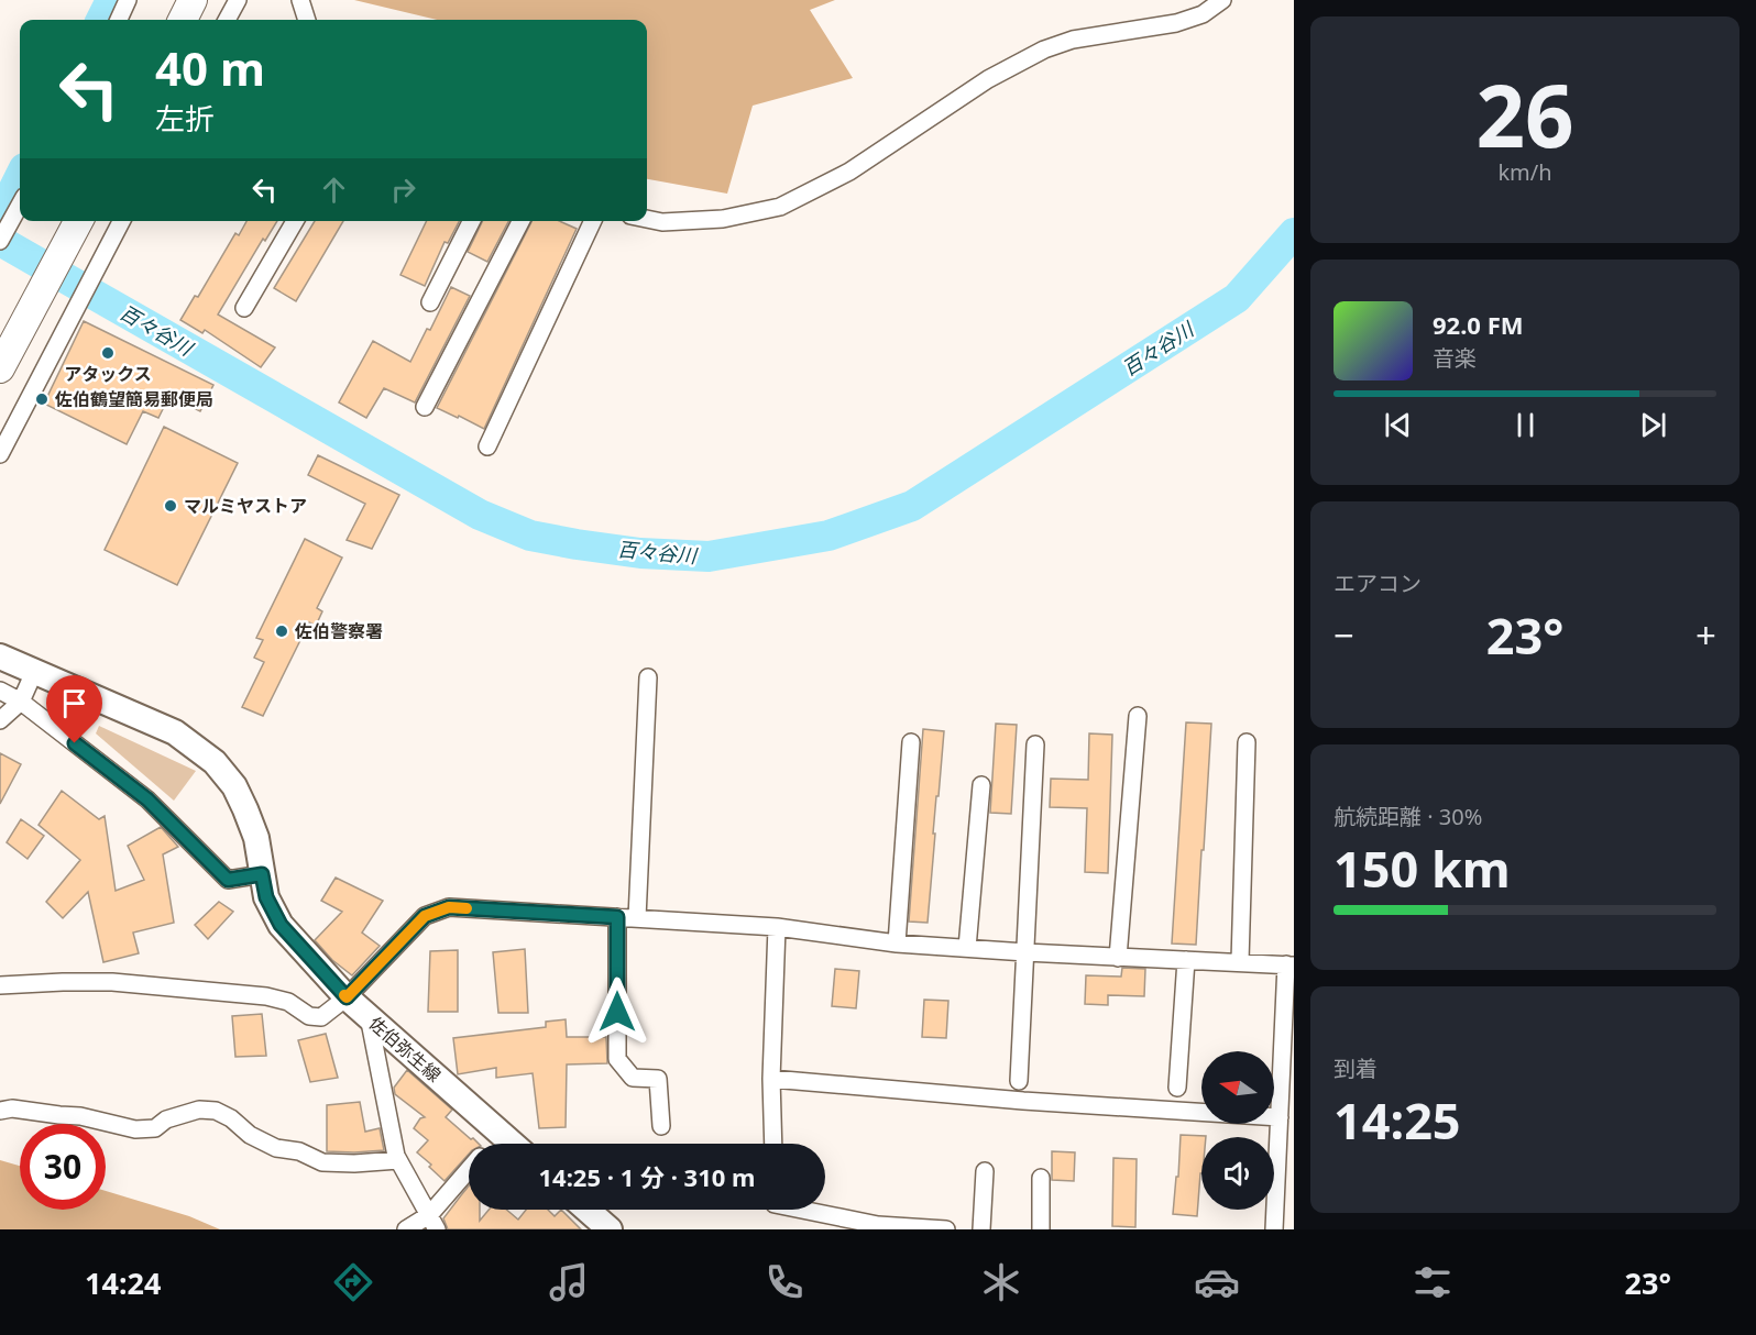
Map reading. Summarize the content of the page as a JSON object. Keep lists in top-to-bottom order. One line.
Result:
{"streets":{"main road":["佐伯弥生線"]},"water":["百々谷川"],"places":["アタックス","佐伯鶴望簡易郵便局","マルミヤストア","佐伯警察署"],"north":"left","page":{"tile":[["26","km/h"],"エアコン",["航続距離 · 30%","150 km"],["到着","14:25"]],"turn":["40 m","左折"],"song":["92.0 FM","音楽"],"heat":["−","23°","+"],"limit":"30","trip":"14:25 · 1 分 · 310 m","tabs":["14:24","23°"]}}
